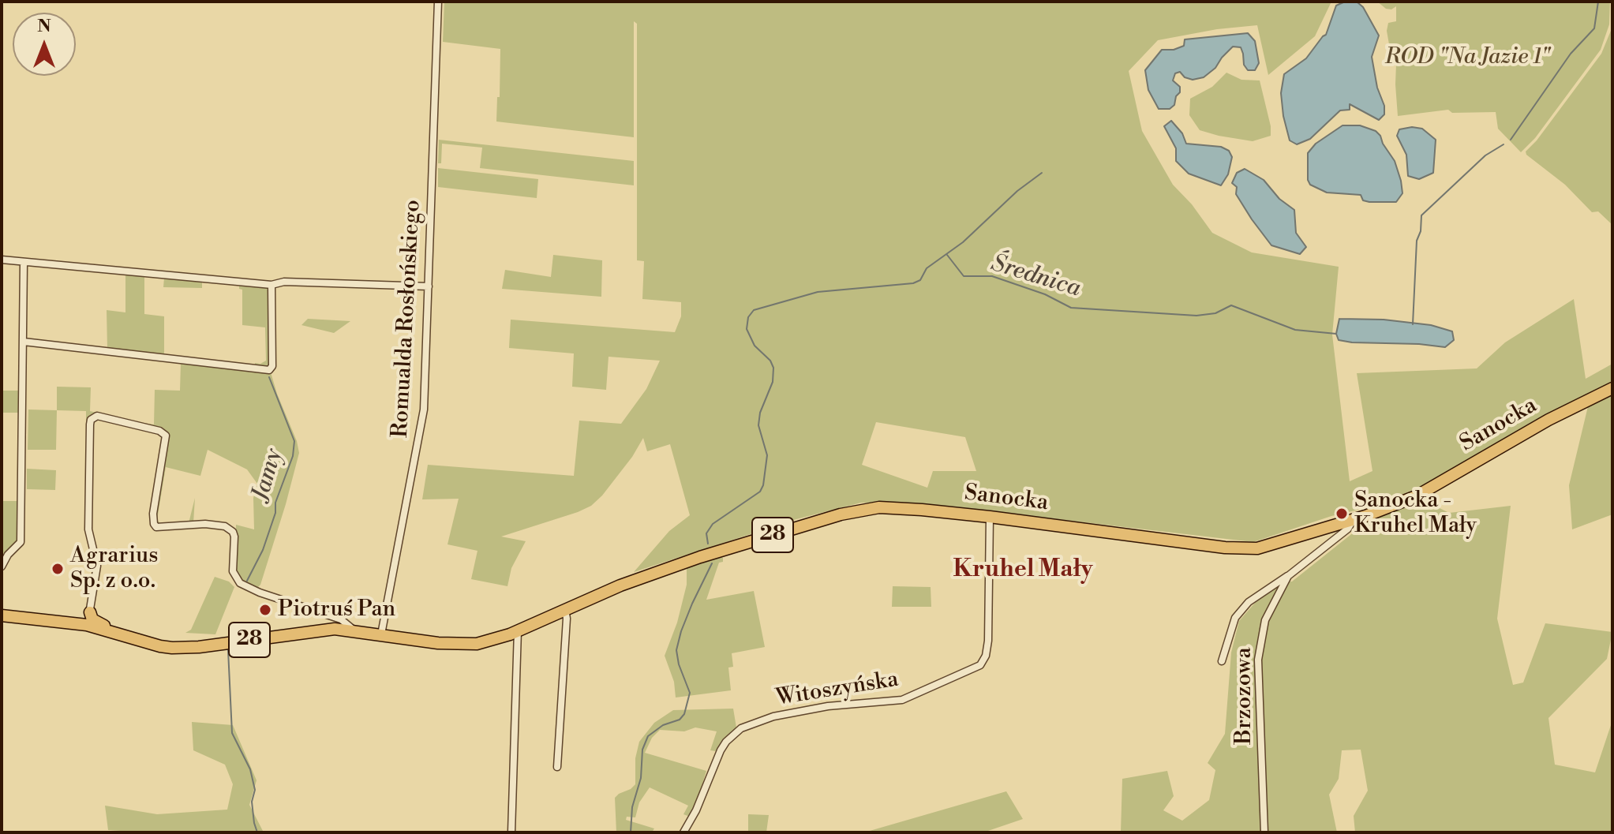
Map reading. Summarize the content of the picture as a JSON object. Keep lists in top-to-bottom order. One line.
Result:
{"streets":{"main road":["Sanocka","28"],"street":["Romualda Rosłońskiego","Witoszyńska","Brzozowa"]},"crossings":[["Romualda Rosłońskiego","Sanocka"],["Romualda Rosłońskiego","28"],["Sanocka","28"],["Sanocka","Witoszyńska"],["Sanocka","Brzozowa"]],"districts":["Kruhel Mały"],"water":["Średnica","Jamy"],"parks":["ROD \"Na Jazie 1\""],"places":["Sanocka - Kruhel Mały","Agrarius Sp. z o.o.","Piotruś Pan"],"north":"top"}
